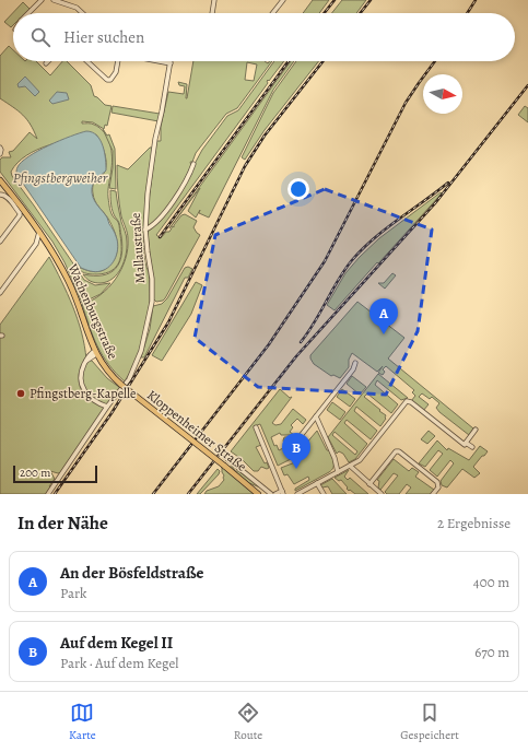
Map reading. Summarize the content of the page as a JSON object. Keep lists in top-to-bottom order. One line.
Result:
{"streets":{"main road":["Wachenburgstraße","Kloppenheimer Straße"],"street":["Mallaustraße"]},"crossings":[["Wachenburgstraße","Kloppenheimer Straße"]],"water":["Pfingstbergweiher"],"places":["Pfingstberg-Kapelle"],"scale_bar":"200 m","north":"right","page":{"search":"Hier suchen","pins":["A","B"],"scale":"200 m","heading":["In der Nähe","2 Ergebnisse"],"list":[{"mark":"A","name":"An der Bösfeldstraße","note":"Park","value":"400 m"},{"mark":"B","name":"Auf dem Kegel II","note":"Park · Auf dem Kegel","value":"670 m"}],"nav":["Karte","Route","Gespeichert"]}}
